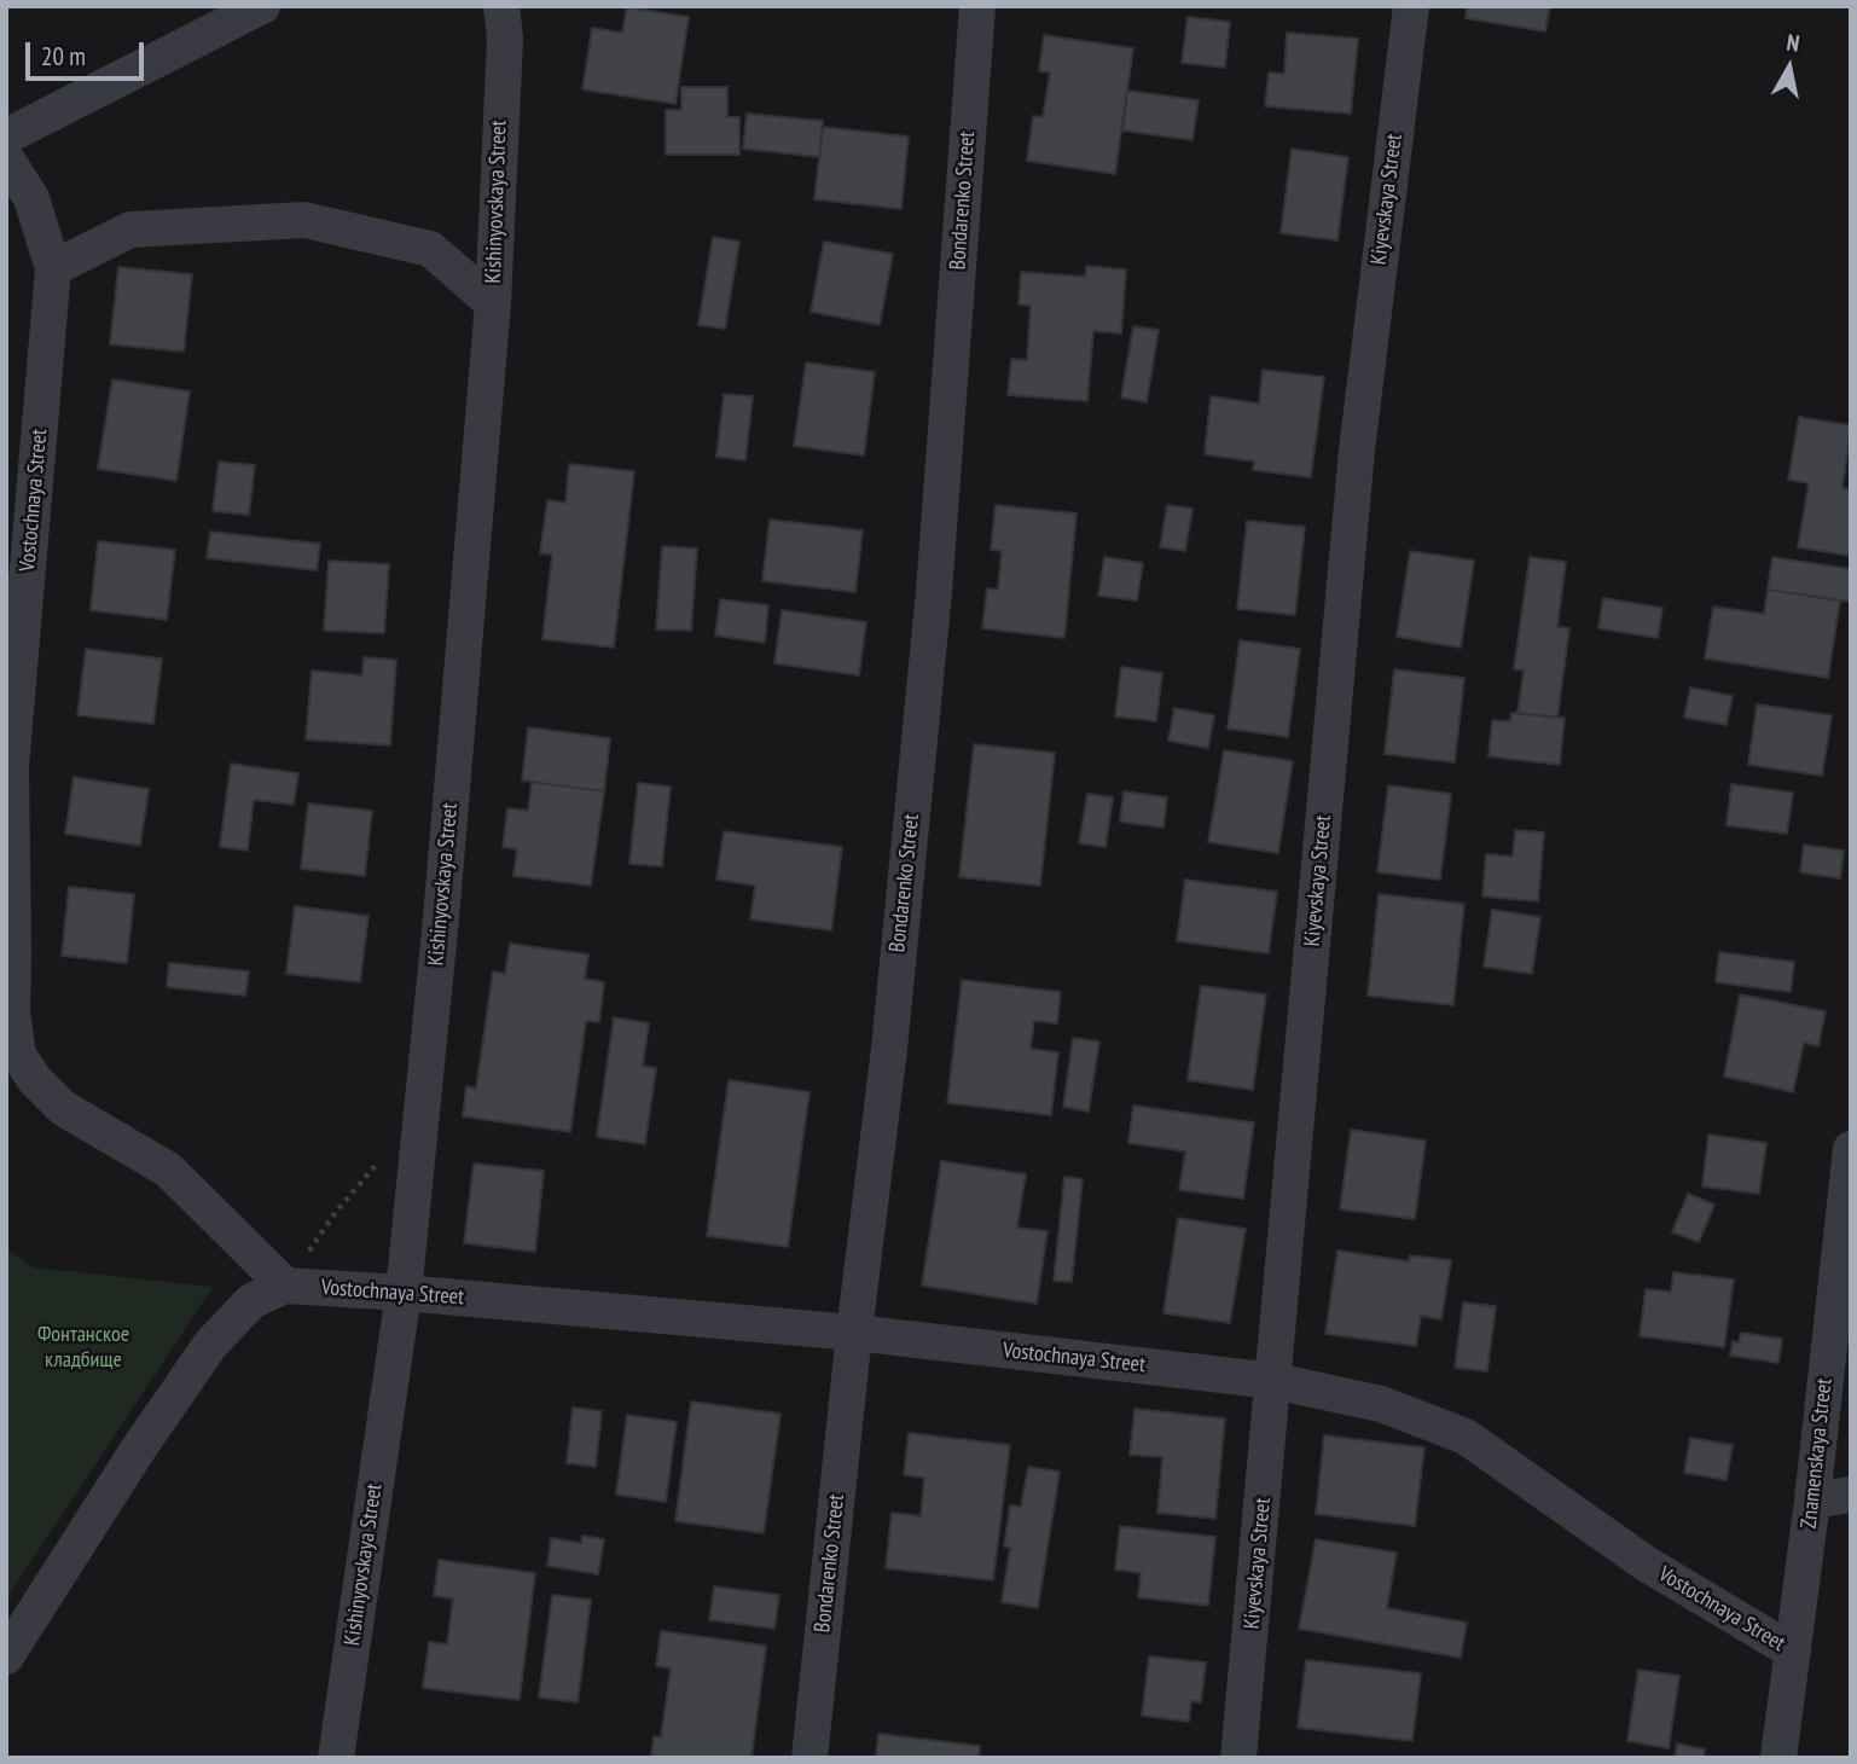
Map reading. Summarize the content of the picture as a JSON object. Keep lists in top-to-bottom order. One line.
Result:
{"streets":{"street":["Kiyevskaya Street","Bondarenko Street","Kishinyovskaya Street","Vostochnaya Street","Znamenskaya Street"]},"crossings":[["Kiyevskaya Street","Vostochnaya Street"],["Bondarenko Street","Vostochnaya Street"],["Kishinyovskaya Street","Vostochnaya Street"],["Vostochnaya Street","Znamenskaya Street"]],"parks":["Фонтанское кладбище"],"scale_bar":"20 m","north":"top"}
